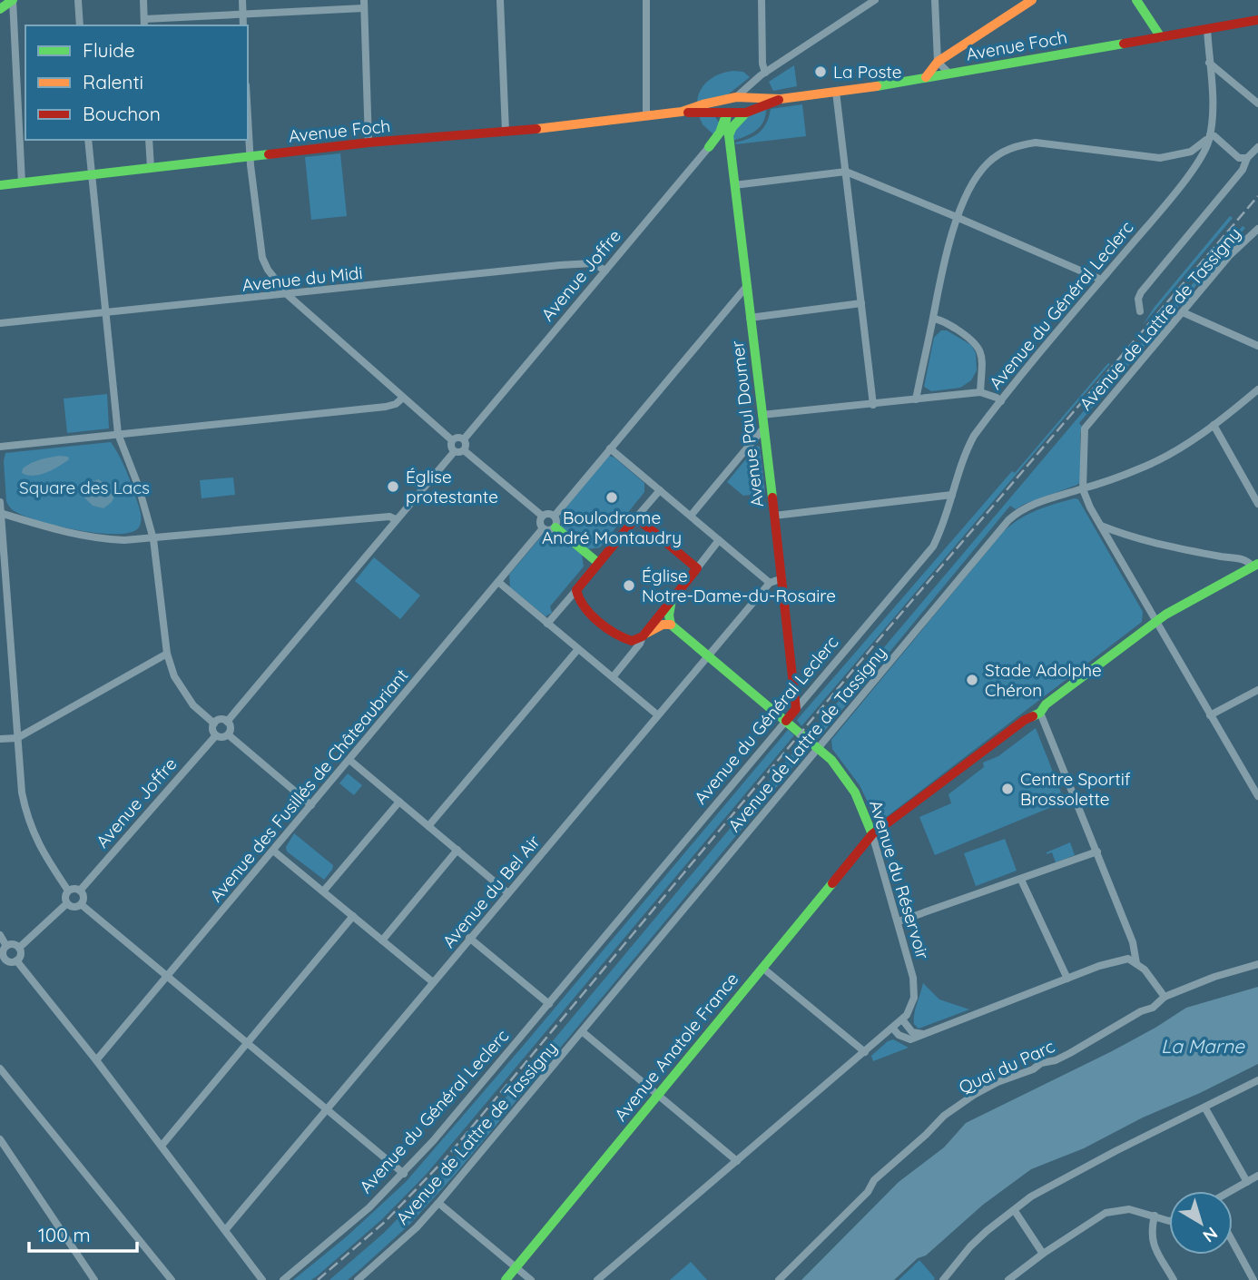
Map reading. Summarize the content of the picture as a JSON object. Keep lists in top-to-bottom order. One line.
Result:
{"streets":{"street":["Avenue Foch","Avenue Joffre","Avenue du Midi","Avenue du Général Leclerc","Avenue de Lattre de Tassigny","Avenue Paul Doumer","Avenue des Fusillés de Châteaubriant","Avenue du Réservoir","Avenue du Bel Air","Avenue Anatole France","Quai du Parc"]},"crossings":[["Avenue Foch","Avenue Paul Doumer"],["Avenue Joffre","Avenue du Midi"],["Avenue du Général Leclerc","Avenue Paul Doumer"],["Avenue du Général Leclerc","Avenue du Réservoir"],["Avenue de Lattre de Tassigny","Avenue du Réservoir"],["Avenue du Réservoir","Avenue du Bel Air"],["Avenue du Réservoir","Avenue Anatole France"]],"water":["La Marne"],"parks":["Square des Lacs"],"places":["La Poste","Église protestante","Boulodrome André Montaudry","Église Notre-Dame-du-Rosaire","Stade Adolphe Chéron","Centre Sportif Brossolette"],"legend":["Fluide","Ralenti","Bouchon"],"scale_bar":"100 m","north":"bottom right"}
